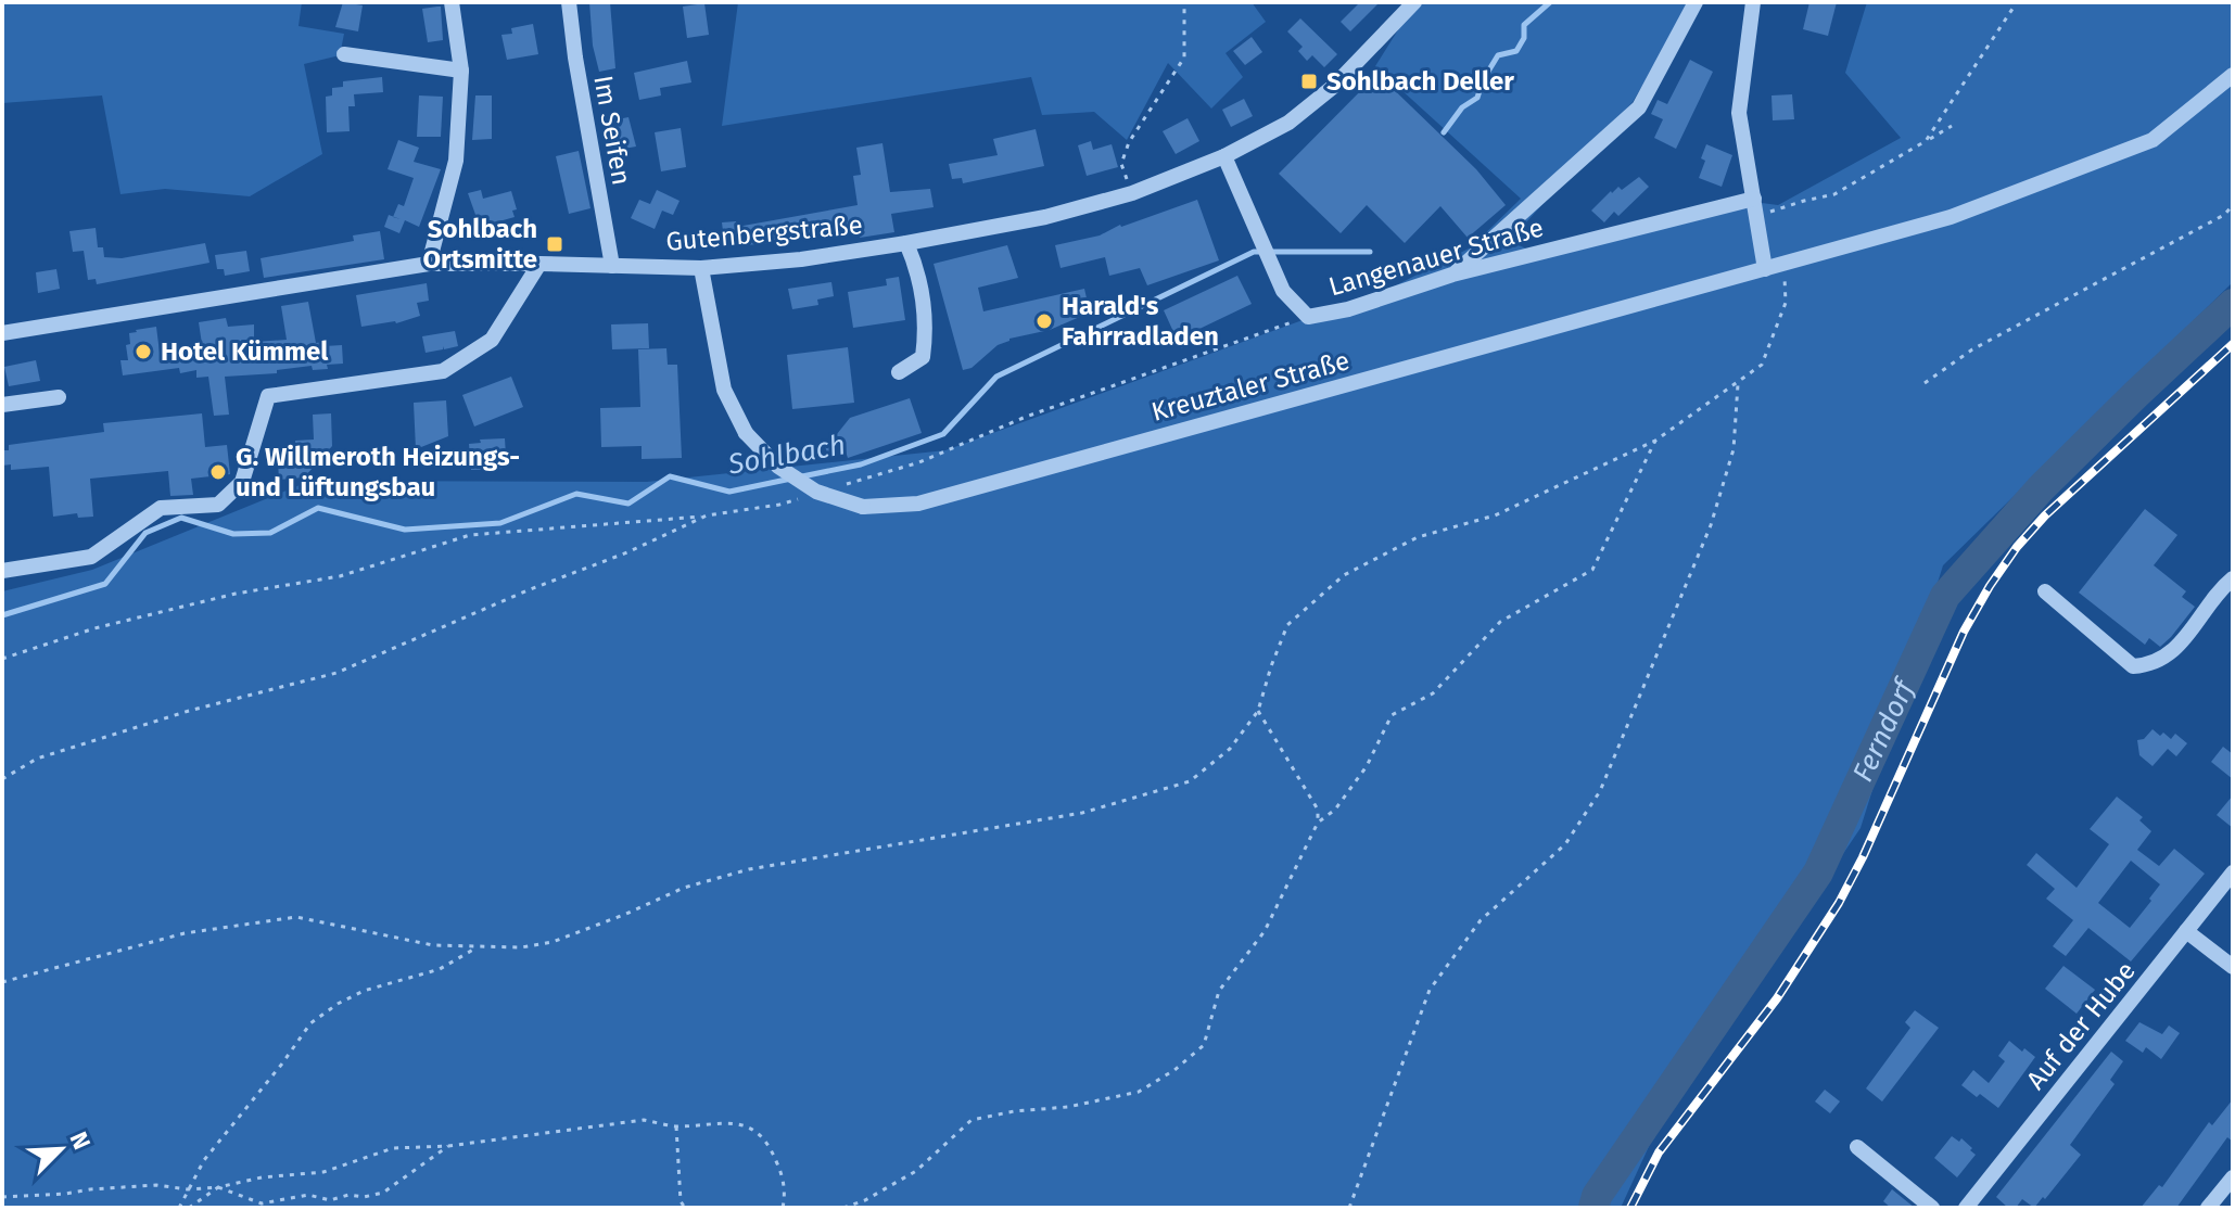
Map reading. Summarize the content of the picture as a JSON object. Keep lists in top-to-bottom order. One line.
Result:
{"streets":{"street":["Im Seifen","Gutenbergstraße","Langenauer Straße","Kreuztaler Straße","Auf der Hube"]},"crossings":[["Im Seifen","Gutenbergstraße"],["Gutenbergstraße","Langenauer Straße"],["Gutenbergstraße","Kreuztaler Straße"]],"water":["Sohlbach","Ferndorf"],"places":{"transit":["Sohlbach Deller","Sohlbach Ortsmitte"],"other":["Harald's Fahrradladen","Hotel Kümmel","G. Willmeroth Heizungs- und Lüftungsbau"]},"north":"top right"}
